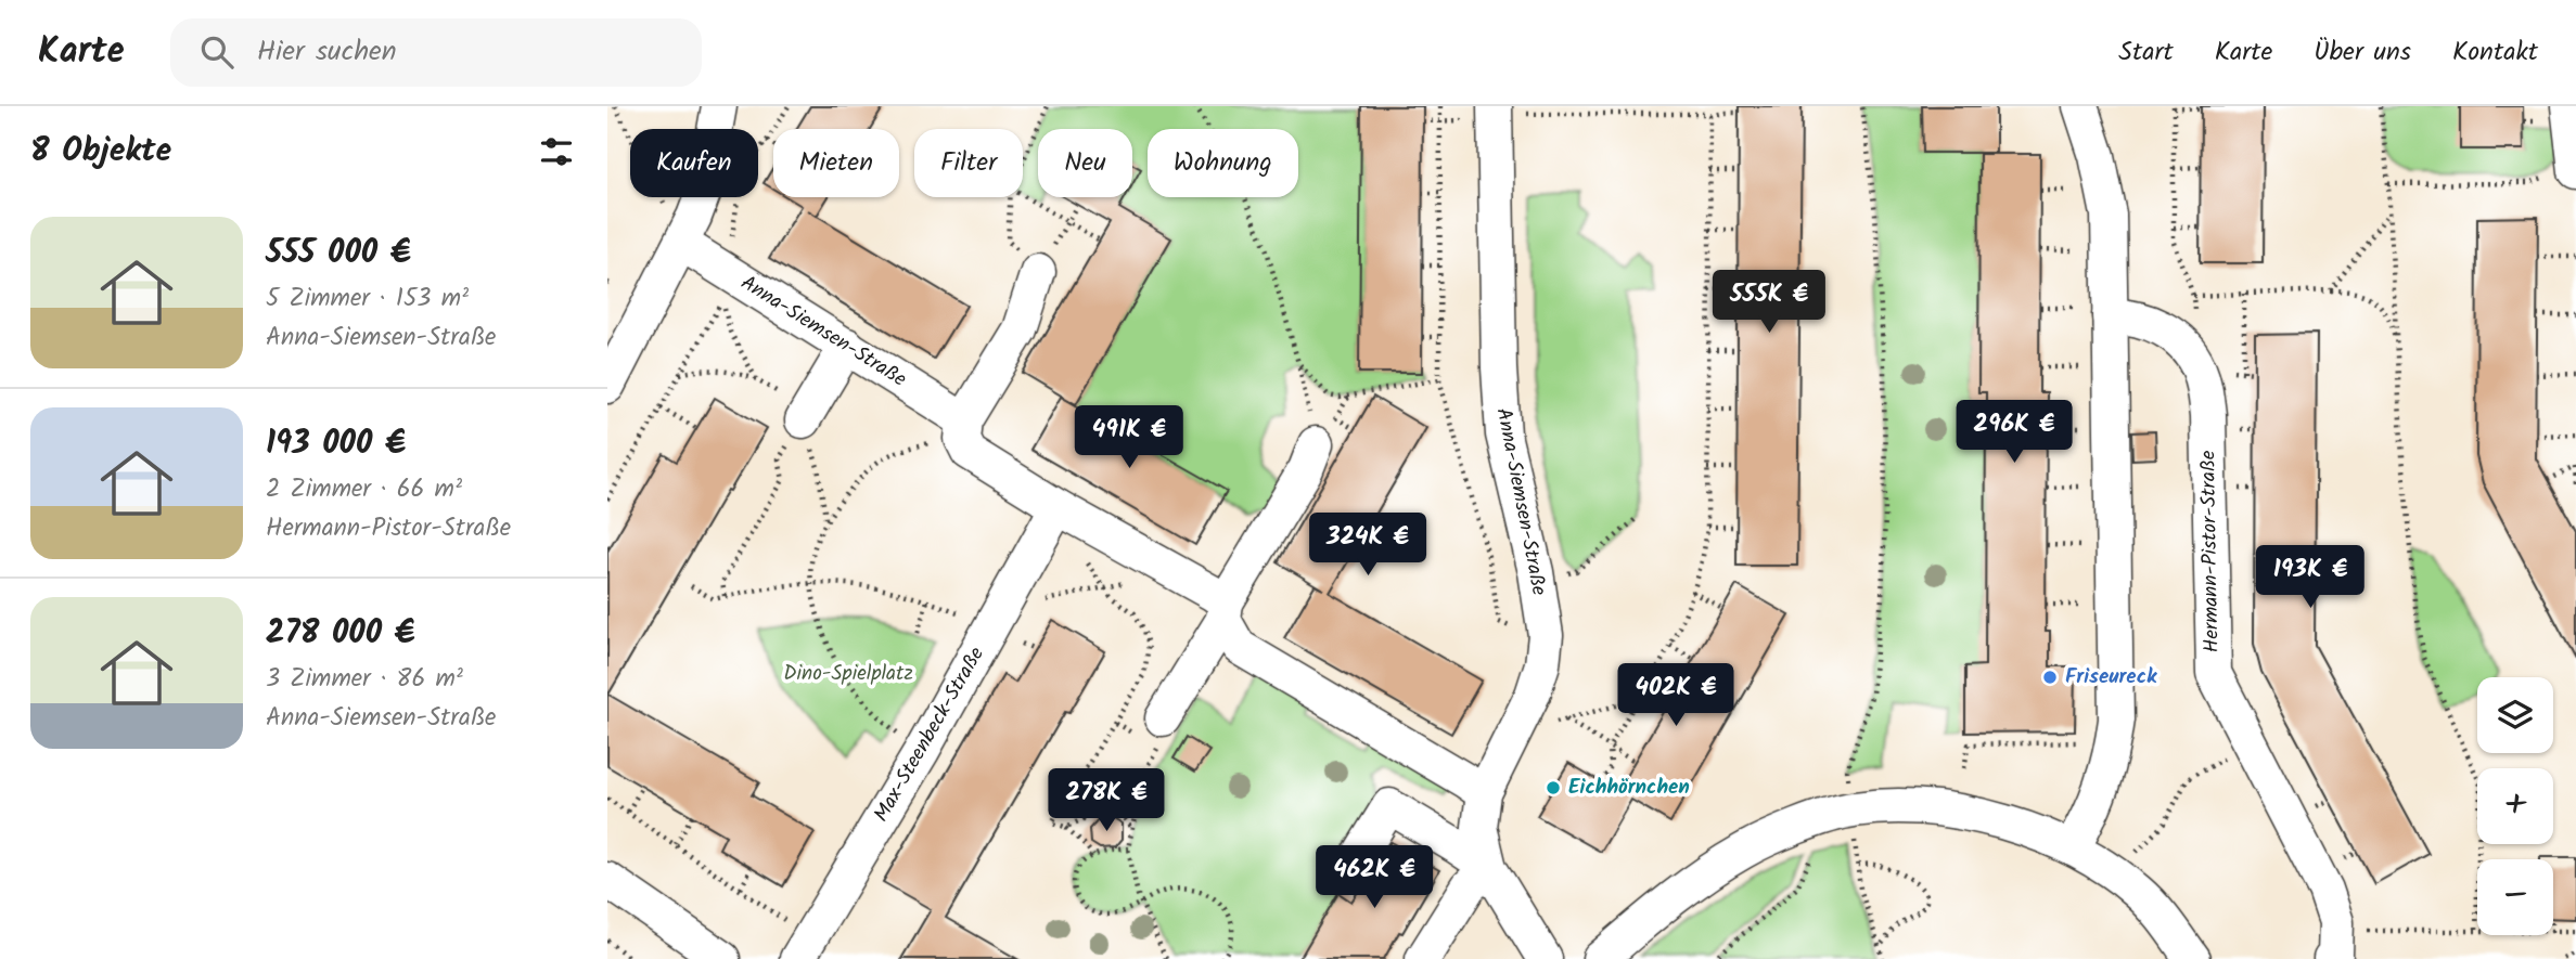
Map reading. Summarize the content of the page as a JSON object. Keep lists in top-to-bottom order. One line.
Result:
{"streets":{"street":["Anna-Siemsen-Straße","Hermann-Pistor-Straße","Max-Steenbeck-Straße"]},"parks":["Dino-Spielplatz"],"places":["Friseureck","Eichhörnchen"],"page":{"header":"Karte","search":"Hier suchen","nav":["Start","Karte","Über uns","Kontakt"],"heading":"8 Objekte","chip":["Kaufen","Mieten","Filter","Neu","Wohnung"],"list":[{"name":"555 000 €","note":"5 Zimmer · 153 m² · Anna-Siemsen-Straße"},{"name":"193 000 €","note":"2 Zimmer · 66 m² · Hermann-Pistor-Straße"},{"name":"278 000 €","note":"3 Zimmer · 86 m² · Anna-Siemsen-Straße"}],"price":["555K €","296K €","491K €","324K €","193K €","402K €","278K €","462K €"],"map_buttons":["+","−"]}}
